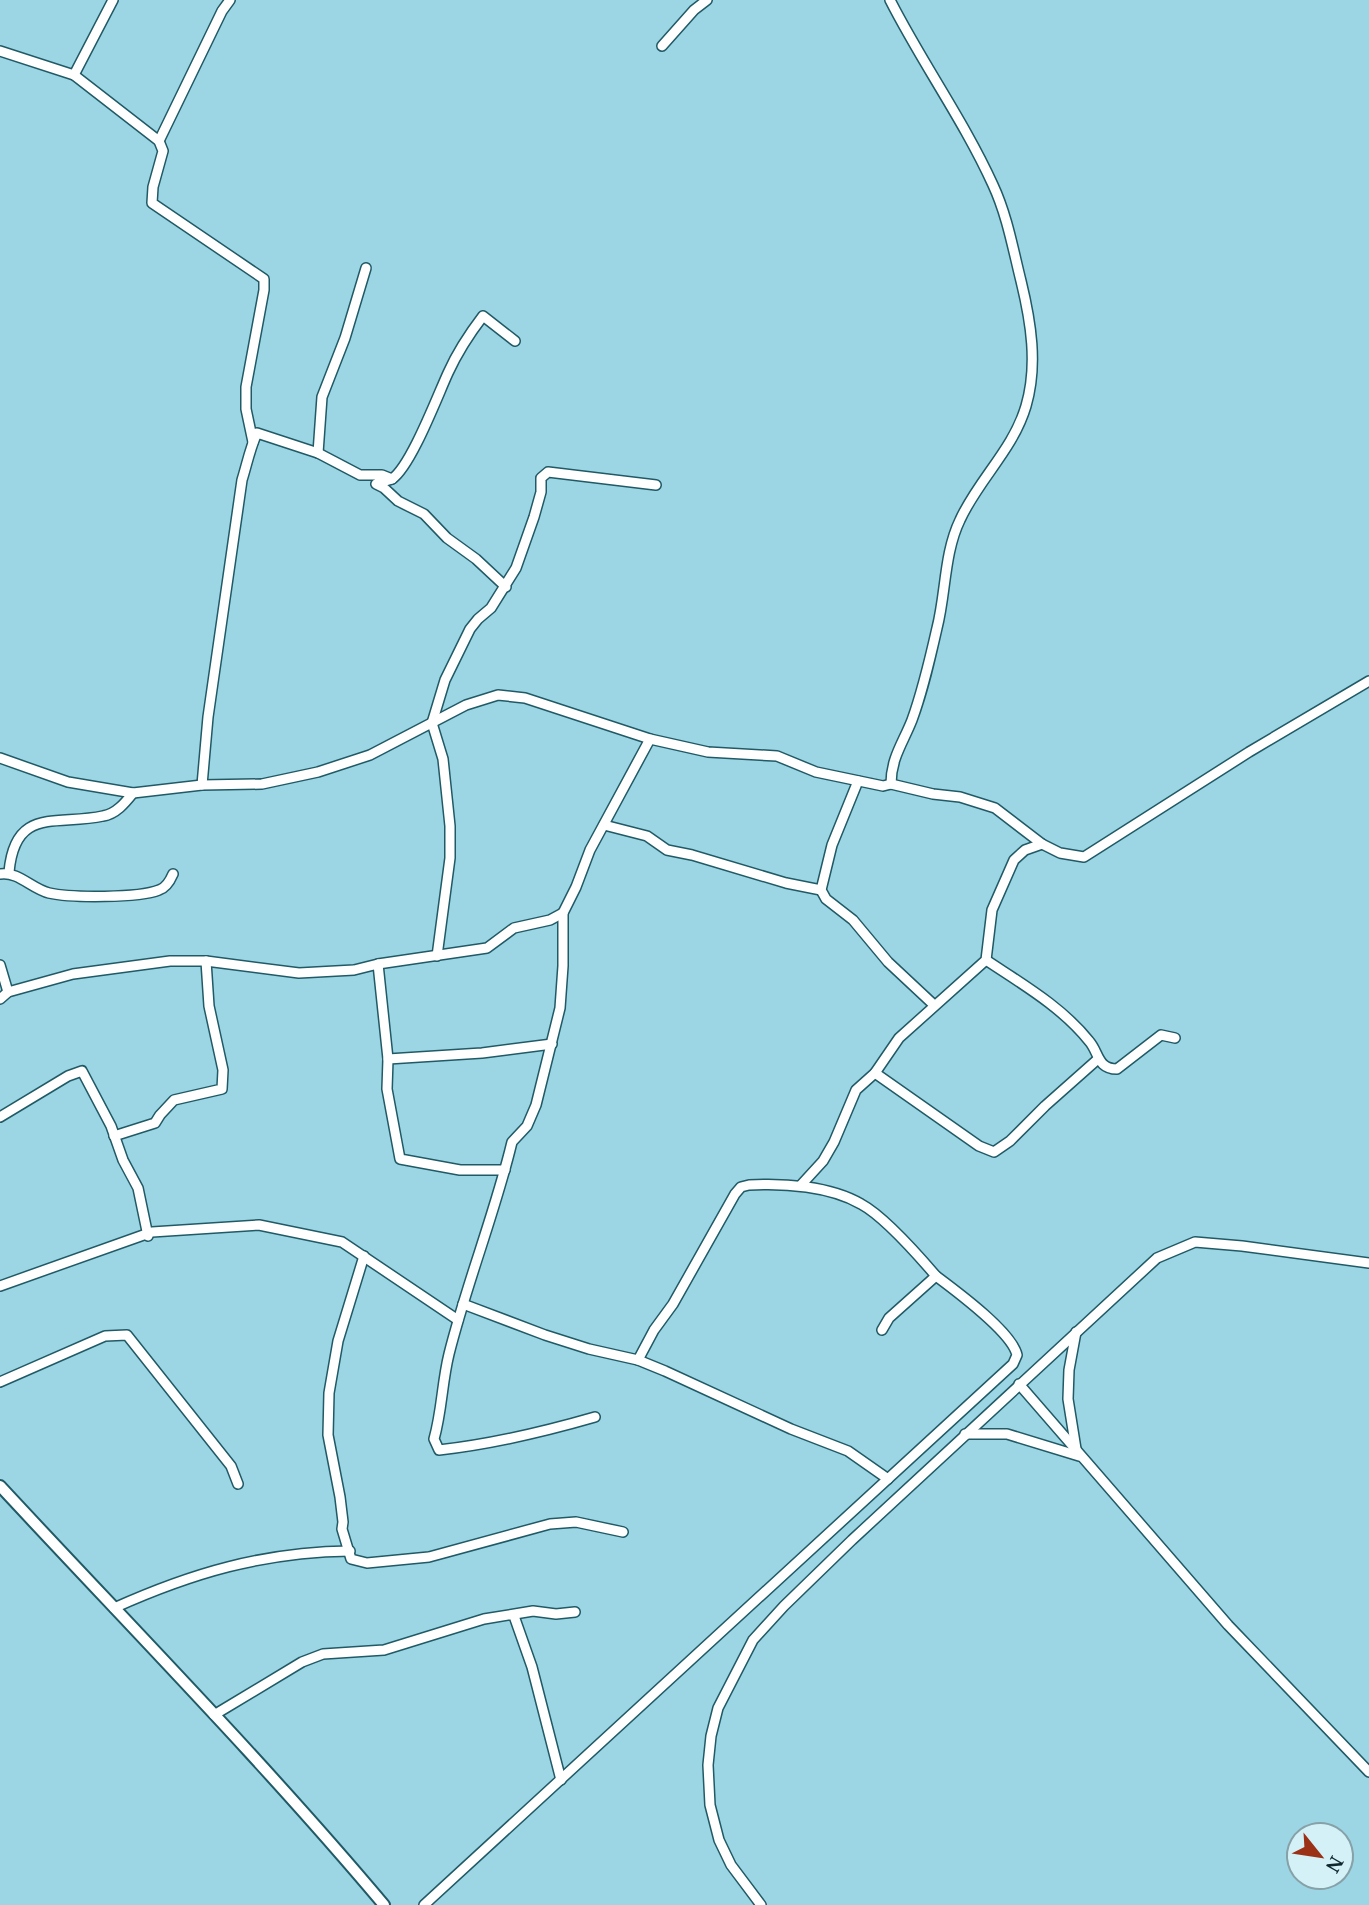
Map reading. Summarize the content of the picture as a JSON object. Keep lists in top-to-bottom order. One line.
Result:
{"north":"bottom right"}
